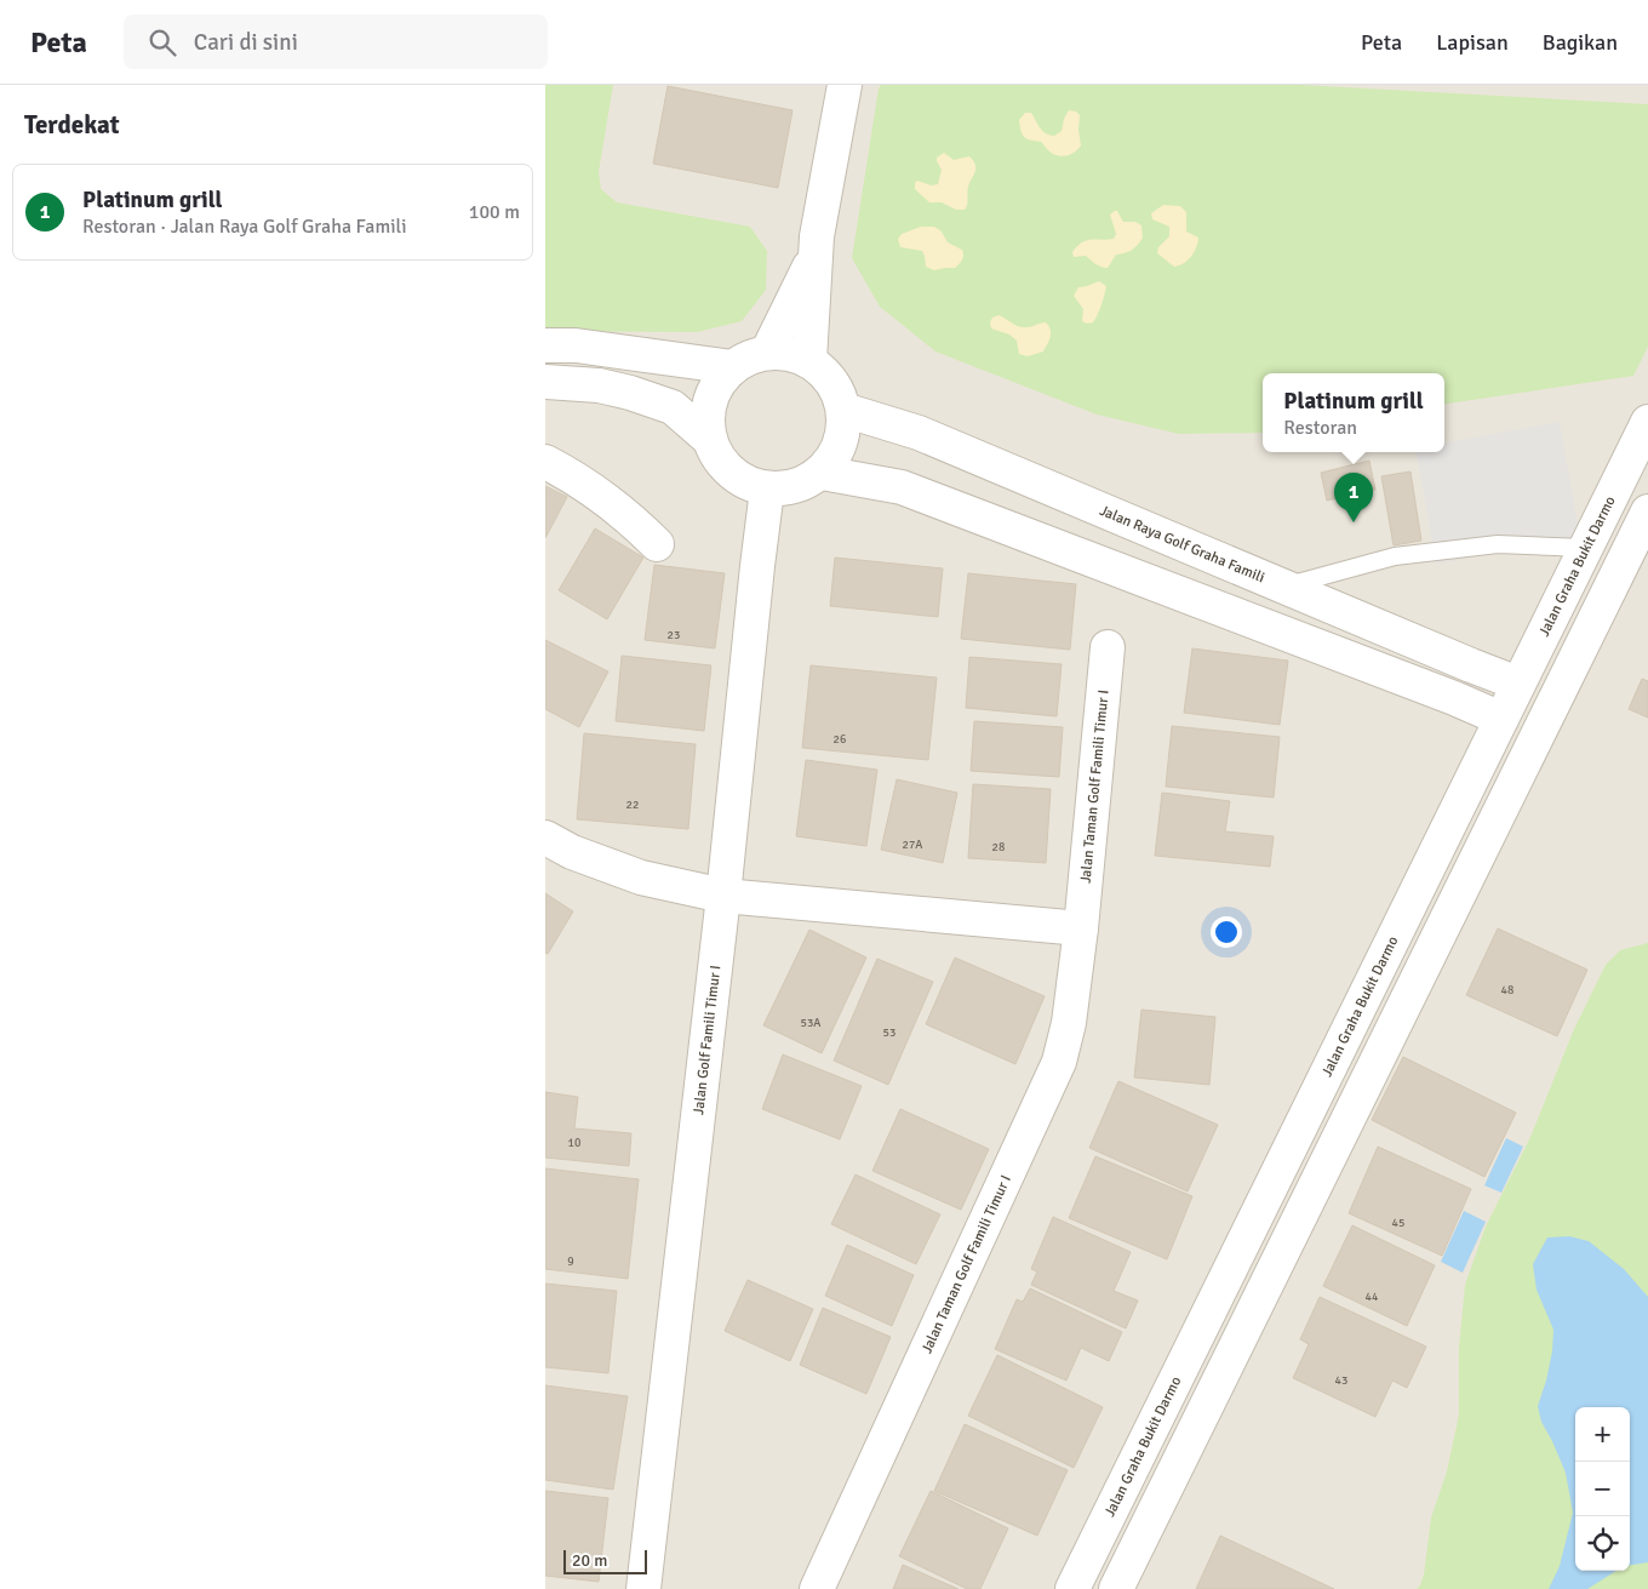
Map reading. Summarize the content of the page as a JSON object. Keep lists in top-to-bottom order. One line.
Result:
{"streets":{"street":["Jalan Raya Golf Graha Famili","Jalan Graha Bukit Darmo","Jalan Taman Golf Famili Timur I","Jalan Golf Famili Timur I"]},"crossings":[["Jalan Raya Golf Graha Famili","Jalan Graha Bukit Darmo"],["Jalan Raya Golf Graha Famili","Jalan Golf Famili Timur I"]],"house_numbers":["23","26","22","27A","28","48","53A","53","10","45","9","44","43"],"scale_bar":"20 m","page":{"header":"Peta","search":"Cari di sini","nav":["Peta","Lapisan","Bagikan"],"heading":"Terdekat","list":[{"mark":"1","name":"Platinum grill","note":"Restoran · Jalan Raya Golf Graha Famili","value":"100 m"}],"popup":["Platinum grill","Restoran"],"pins":"1","map_buttons":["+","−"],"scale":"20 m"}}
